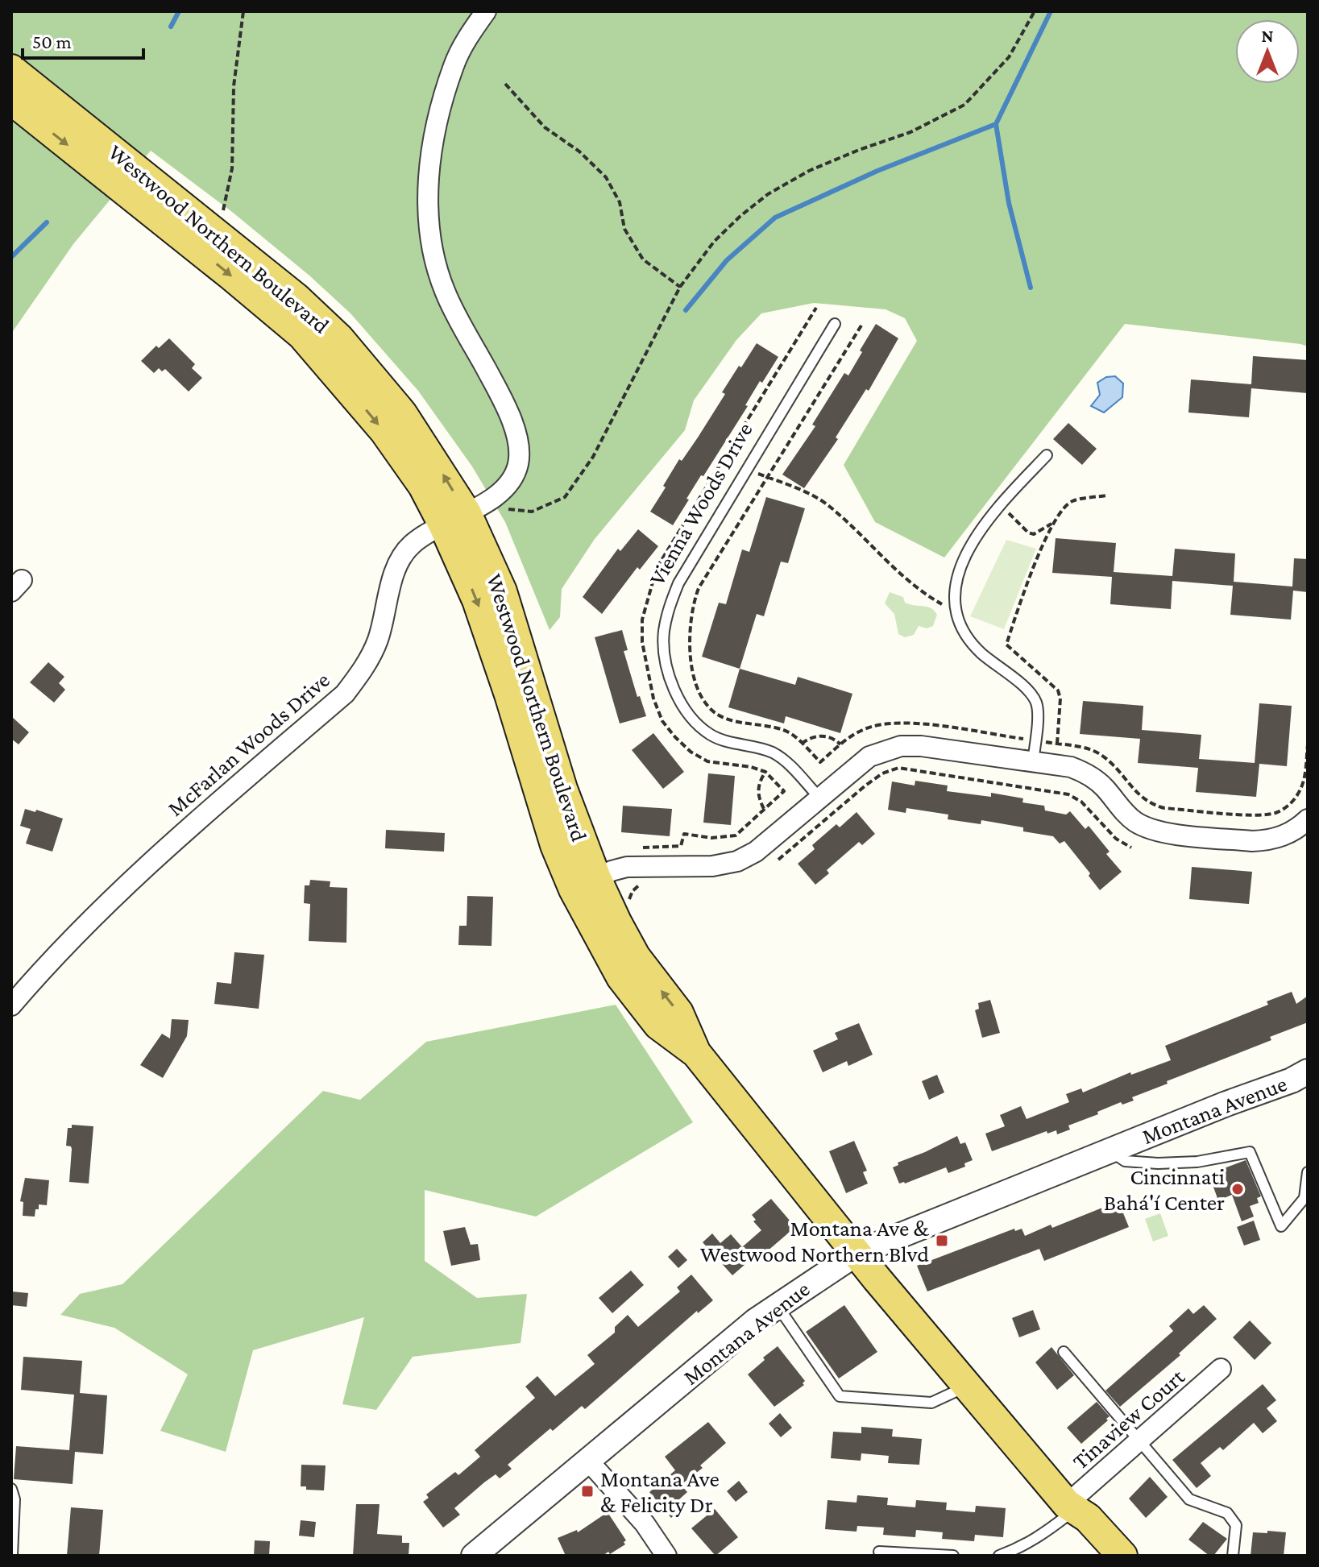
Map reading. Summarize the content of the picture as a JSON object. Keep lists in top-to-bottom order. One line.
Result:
{"streets":{"main road":["Westwood Northern Boulevard"],"street":["McFarlan Woods Drive","Montana Avenue","Tinaview Court"],"lane":["Vienna Woods Drive"]},"crossings":[["Westwood Northern Boulevard","McFarlan Woods Drive"],["Westwood Northern Boulevard","Montana Avenue"],["Westwood Northern Boulevard","Tinaview Court"]],"places":{"other":["Cincinnati Bahá'í Center"],"transit":["Montana Ave & Westwood Northern Blvd","Montana Ave & Felicity Dr"]},"scale_bar":"50 m","north":"top"}
